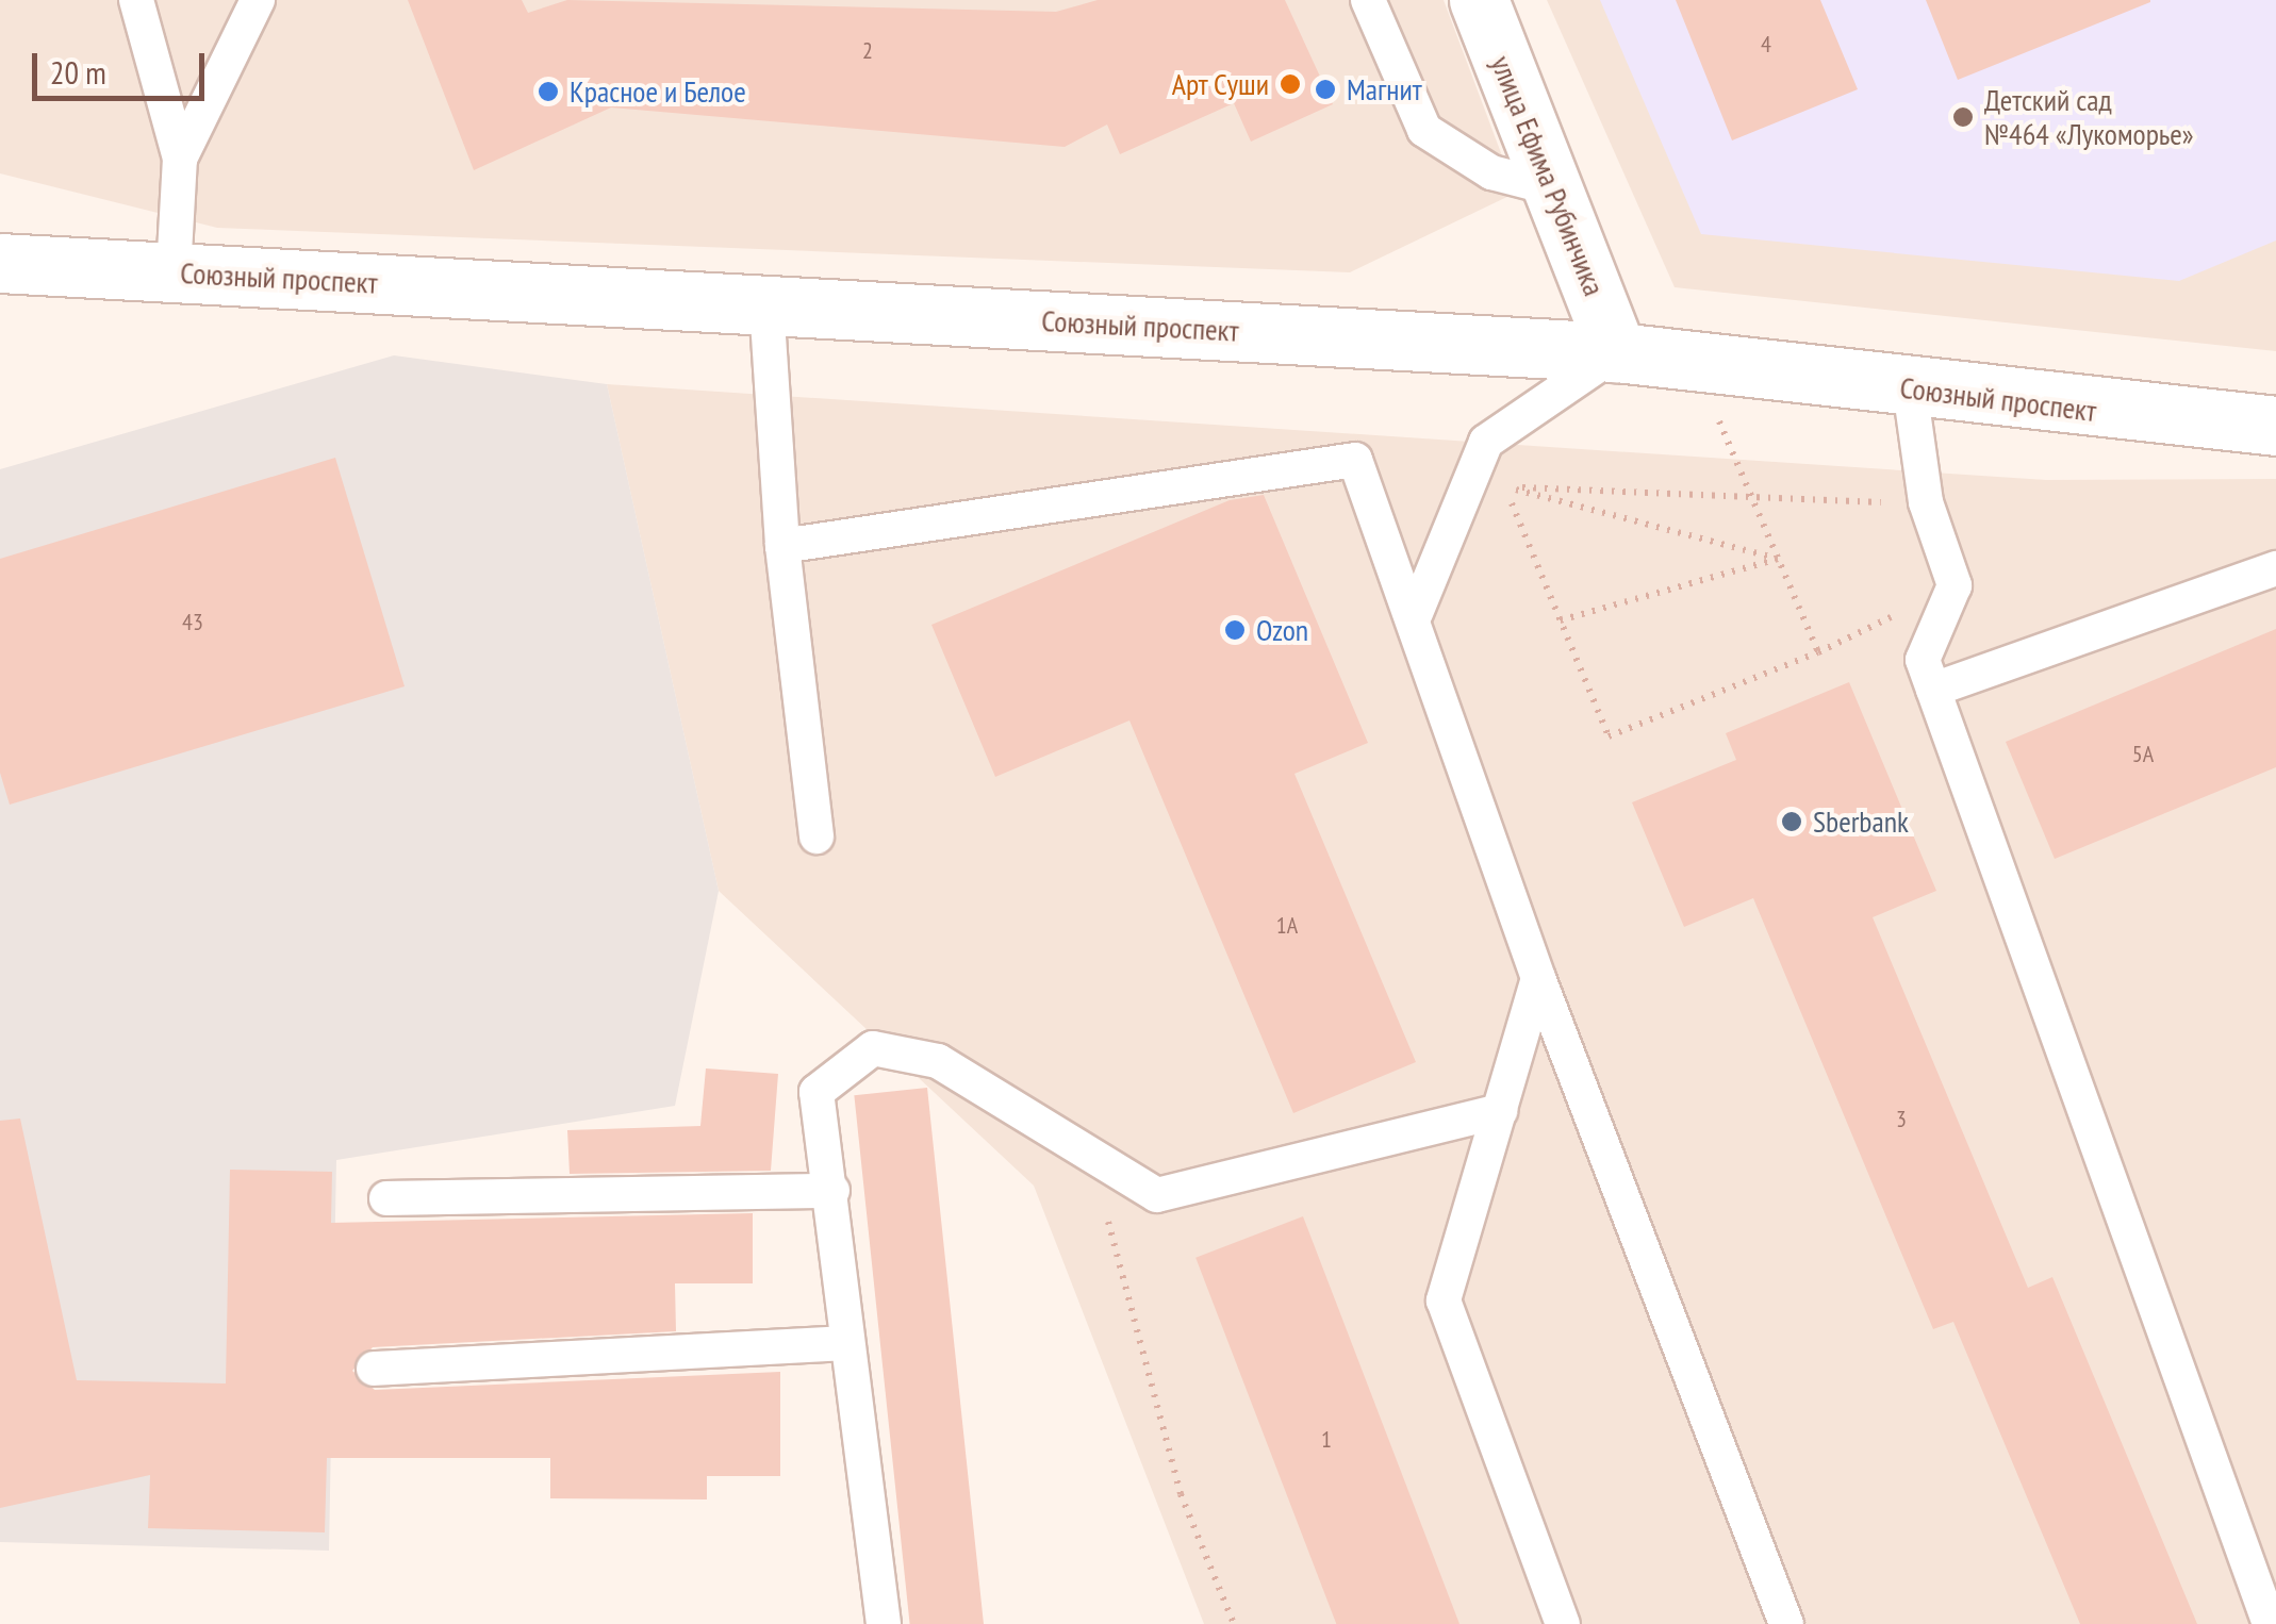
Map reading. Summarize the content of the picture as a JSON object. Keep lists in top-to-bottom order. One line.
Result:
{"streets":{"street":["улица Ефима Рубинчика","Союзный проспект"]},"crossings":[["улица Ефима Рубинчика","Союзный проспект"]],"places":["Арт Суши","Магнит","Красное и Белое","Детский сад №464 «Лукоморье»","Ozon","Sberbank"],"house_numbers":["4","2","43","5А","1А","3","1"],"scale_bar":"20 m"}
